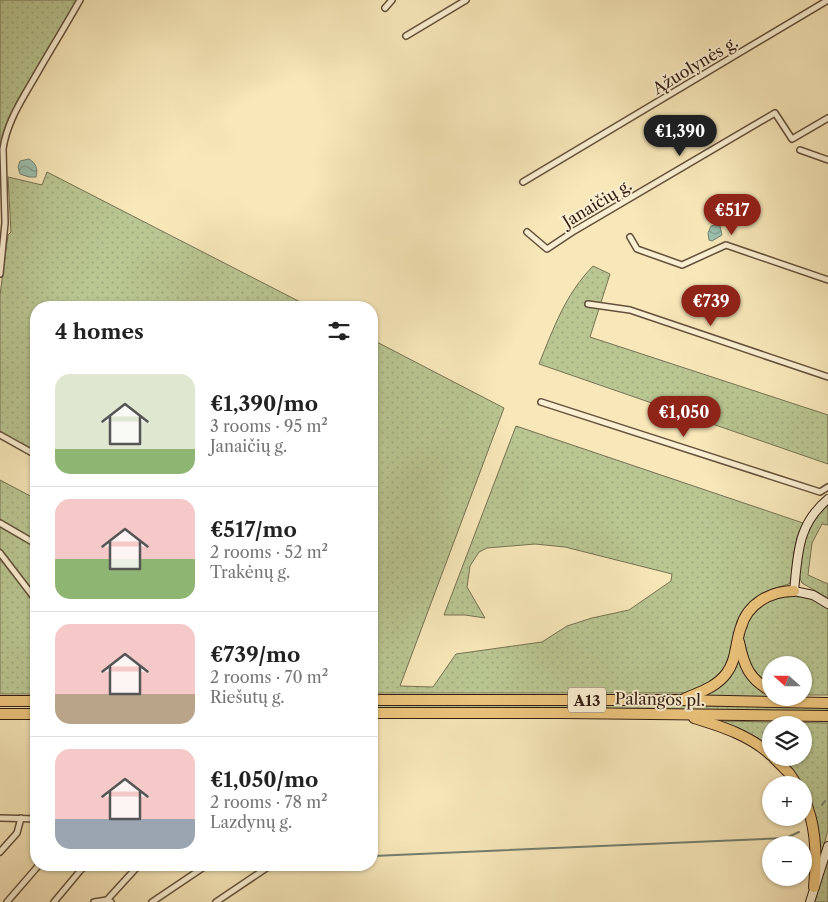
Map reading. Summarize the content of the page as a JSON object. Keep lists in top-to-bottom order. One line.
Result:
{"streets":{"highway":["Palangos pl.","A13"],"street":["Ąžuolynės g.","Janaičių g."]},"north":"left","page":{"price":["€1,390","€517","€739","€1,050"],"heading":"4 homes","list":[{"name":"€1,390/mo","note":"3 rooms · 95 m² · Janaičių g."},{"name":"€517/mo","note":"2 rooms · 52 m² · Trakėnų g."},{"name":"€739/mo","note":"2 rooms · 70 m² · Riešutų g."},{"name":"€1,050/mo","note":"2 rooms · 78 m² · Lazdynų g."}],"map_buttons":["+","−"]}}
